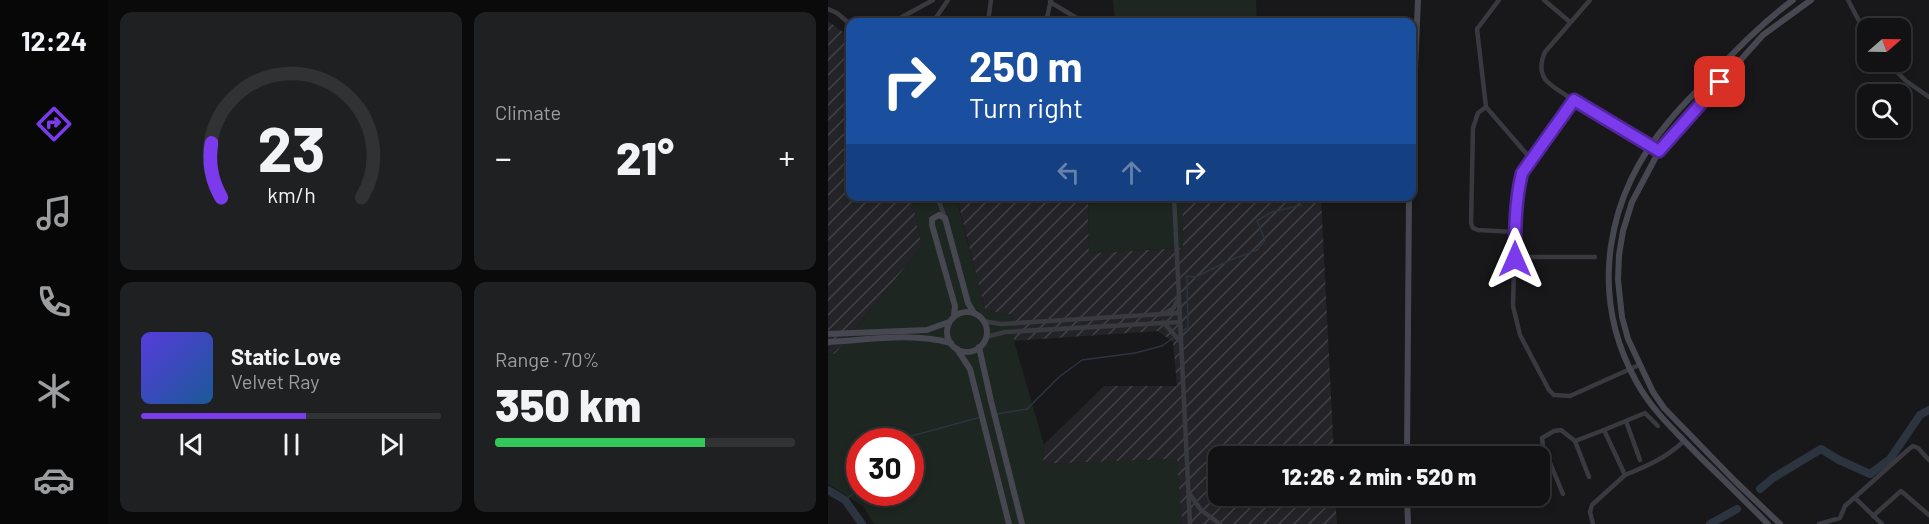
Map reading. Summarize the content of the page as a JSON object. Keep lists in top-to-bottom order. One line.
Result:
{"north":"right","page":{"tabs":"12:24","tile":["Climate",["Range · 70%","350 km"]],"turn":["250 m","Turn right"],"heat":["−","21°","+"],"song":["Static Love","Velvet Ray"],"limit":"30","trip":"12:26 · 2 min · 520 m","gauge":["23","km/h"]}}
